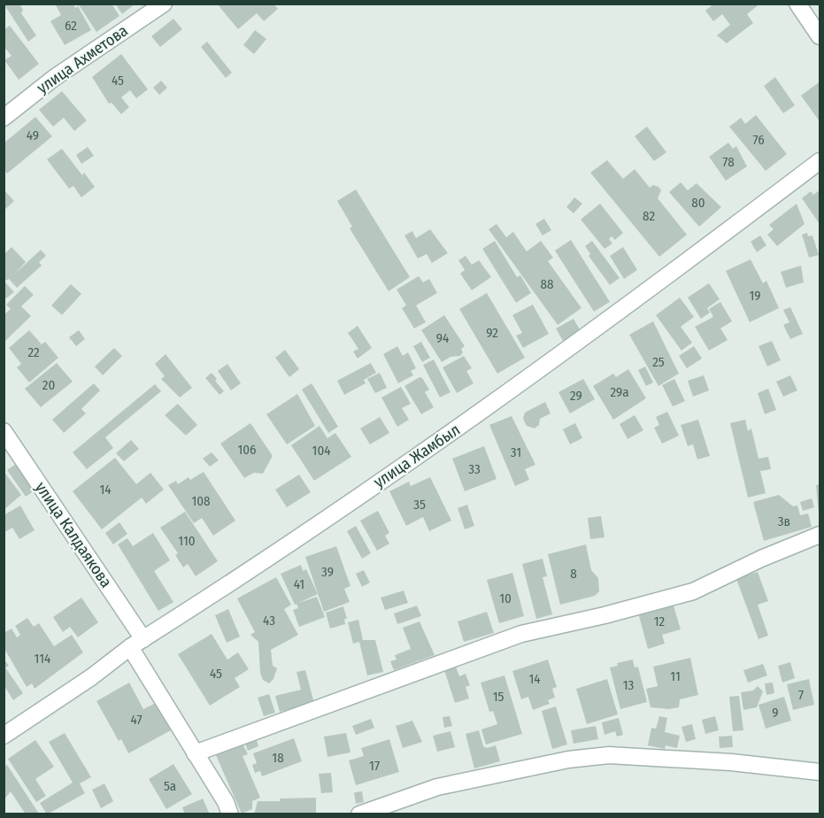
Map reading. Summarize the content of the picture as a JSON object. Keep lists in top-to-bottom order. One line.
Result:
{"streets":{"street":["улица Ахметова","улица Жамбыл","улица Калдаякова"]},"crossings":[["улица Жамбыл","улица Калдаякова"]],"house_numbers":["62","45","49","76","78","80","82","88","19","92","94","22","25","20","29а","29","106","104","31","33","14","108","35","3в","110","39","8","41","10","43","12","114","45","11","14","13","7","15","9","47","18","17","5а"]}
